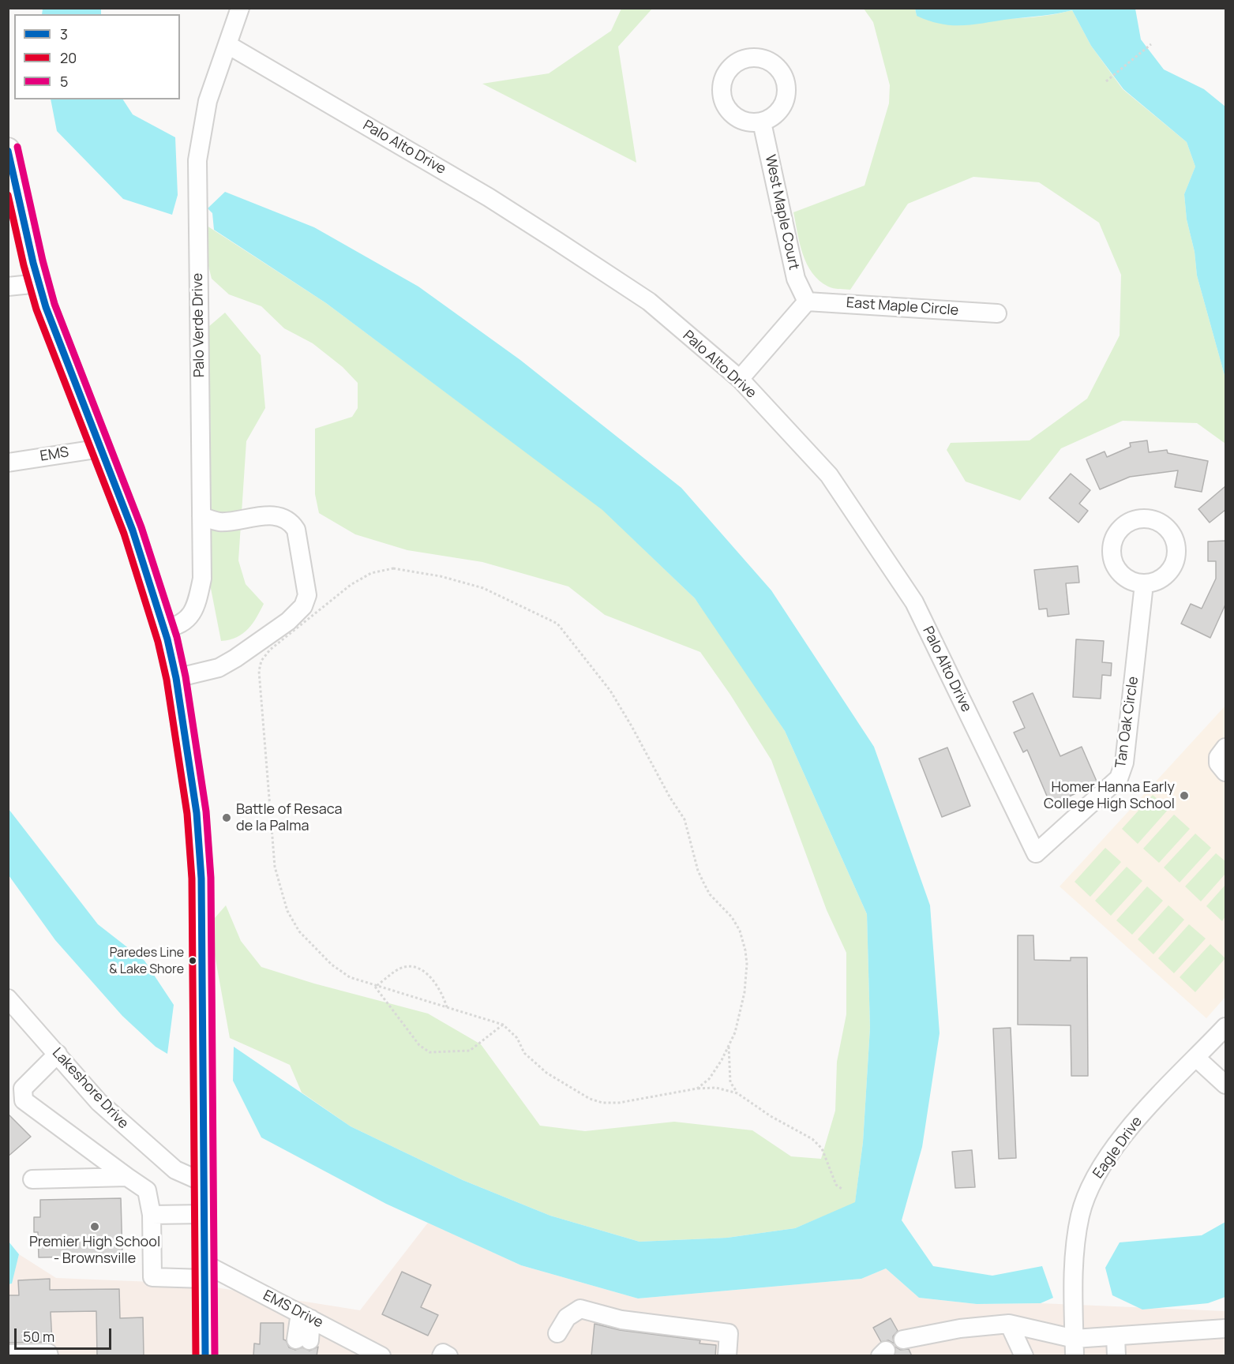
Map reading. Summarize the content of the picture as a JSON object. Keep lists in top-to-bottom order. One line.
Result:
{"streets":{"street":["Palo Alto Drive","West Maple Court","East Maple Circle","Palo Verde Drive","EMS","Tan Oak Circle","Lakeshore Drive","Eagle Drive","EMS Drive"]},"crossings":[["Palo Alto Drive","Palo Verde Drive"],["Palo Alto Drive","Tan Oak Circle"],["West Maple Court","East Maple Circle"]],"places":["Homer Hanna Early College High School","Battle of Resaca de la Palma","Paredes Line & Lake Shore","Premier High School - Brownsville"],"lines":["transit line 5","transit line 3","transit line 20"],"legend":["3","20","5"],"scale_bar":"50 m"}
